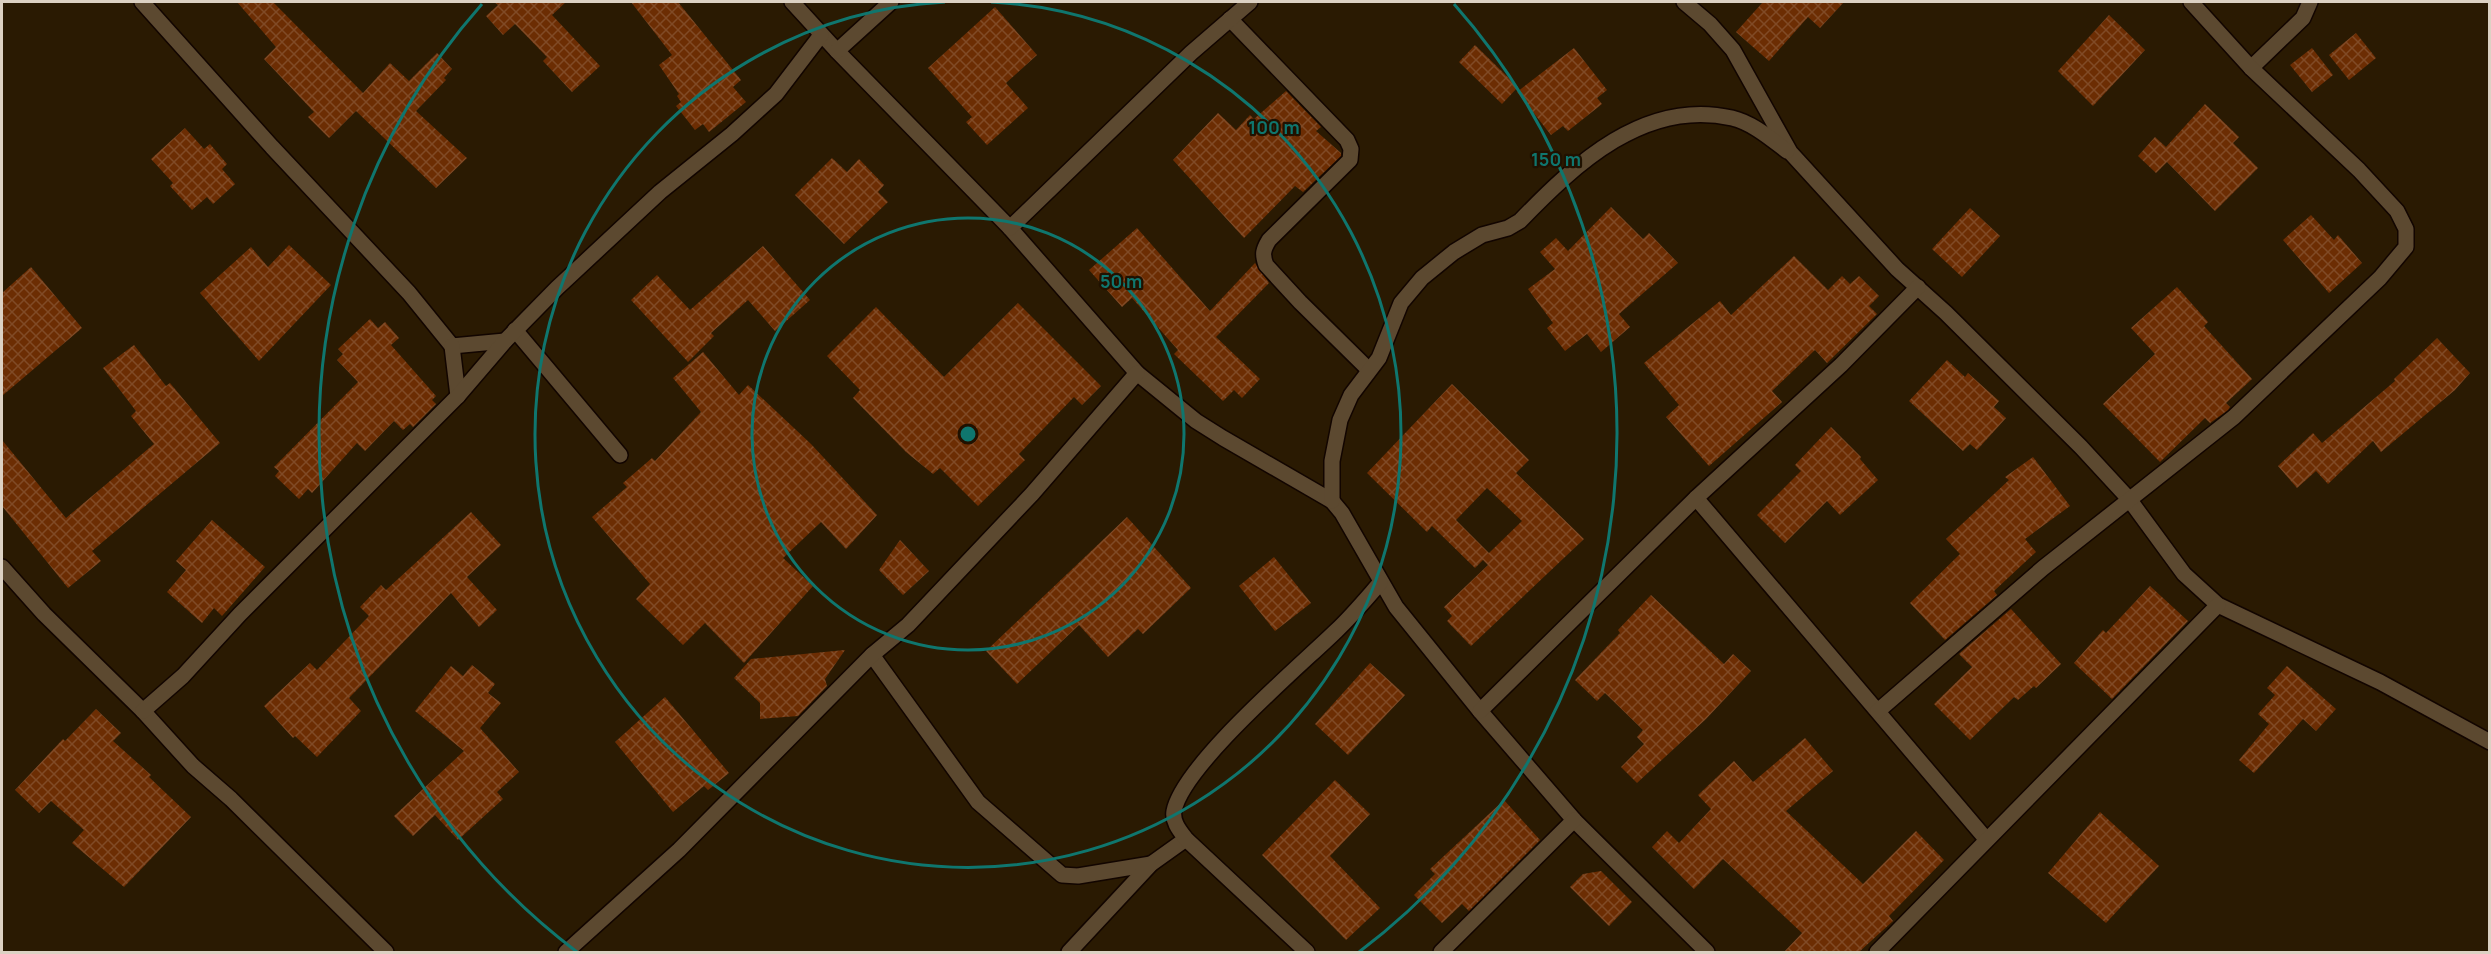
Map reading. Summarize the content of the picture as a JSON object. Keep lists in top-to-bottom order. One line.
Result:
{"rings":["100 m","150 m","50 m"]}
